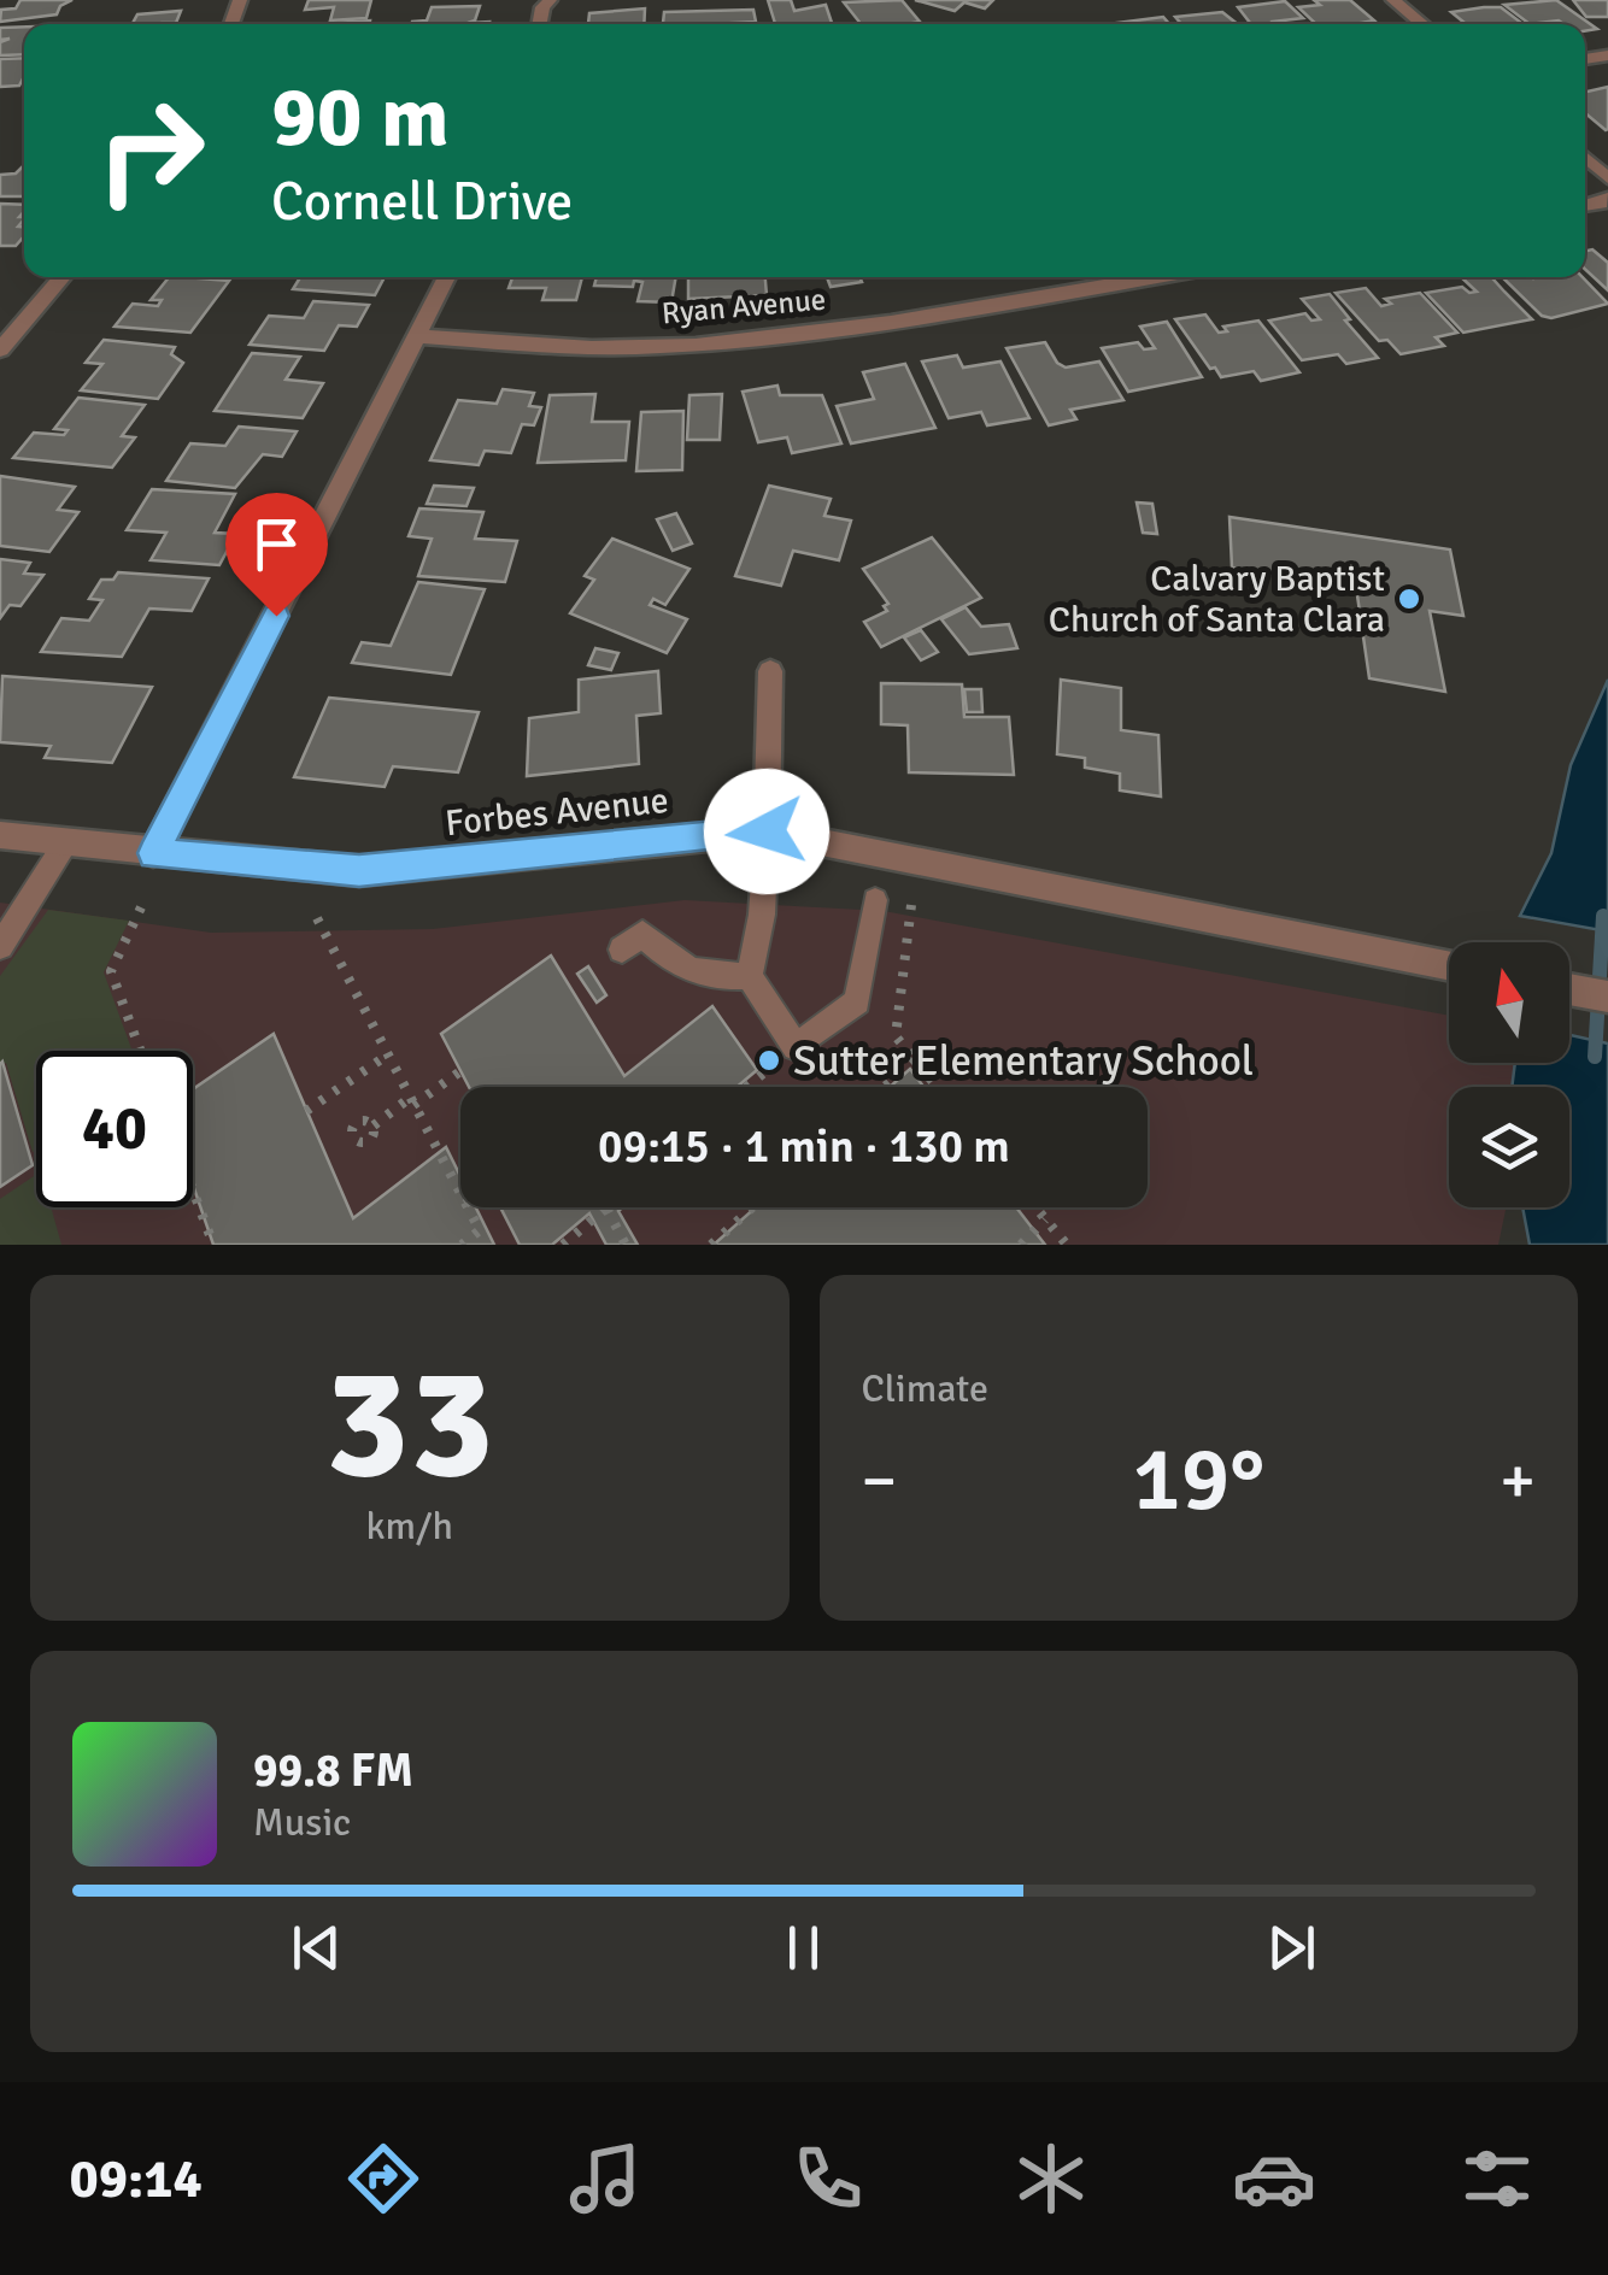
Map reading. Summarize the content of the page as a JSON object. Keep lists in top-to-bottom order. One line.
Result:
{"streets":{"street":["Ryan Avenue","Forbes Avenue"]},"places":["Calvary Baptist Church of Santa Clara","Sutter Elementary School"],"north":"top","page":{"turn":["90 m","Cornell Drive"],"limit":"40","trip":"09:15 · 1 min · 130 m","tile":[["33","km/h"],"Climate"],"heat":["−","19°","+"],"song":["99.8 FM","Music"],"tabs":"09:14"}}
